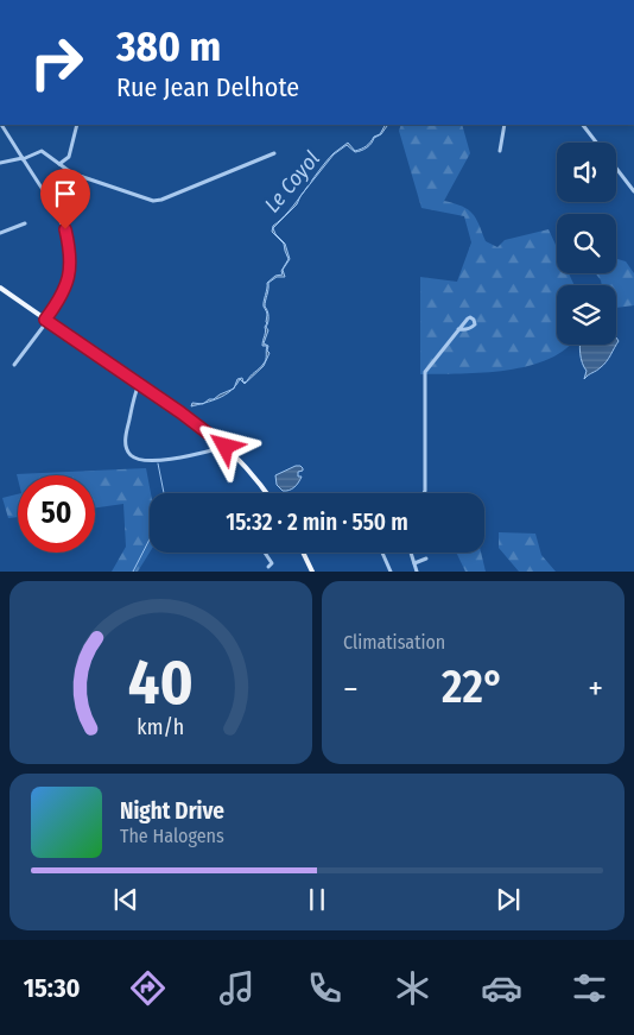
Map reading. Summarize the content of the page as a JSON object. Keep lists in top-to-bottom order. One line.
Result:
{"water":["Le Coyol"],"page":{"turn":["380 m","Rue Jean Delhote"],"limit":"50","trip":"15:32 · 2 min · 550 m","tile":"Climatisation","heat":["−","22°","+"],"song":["Night Drive","The Halogens"],"tabs":"15:30","gauge":["40","km/h"]}}
